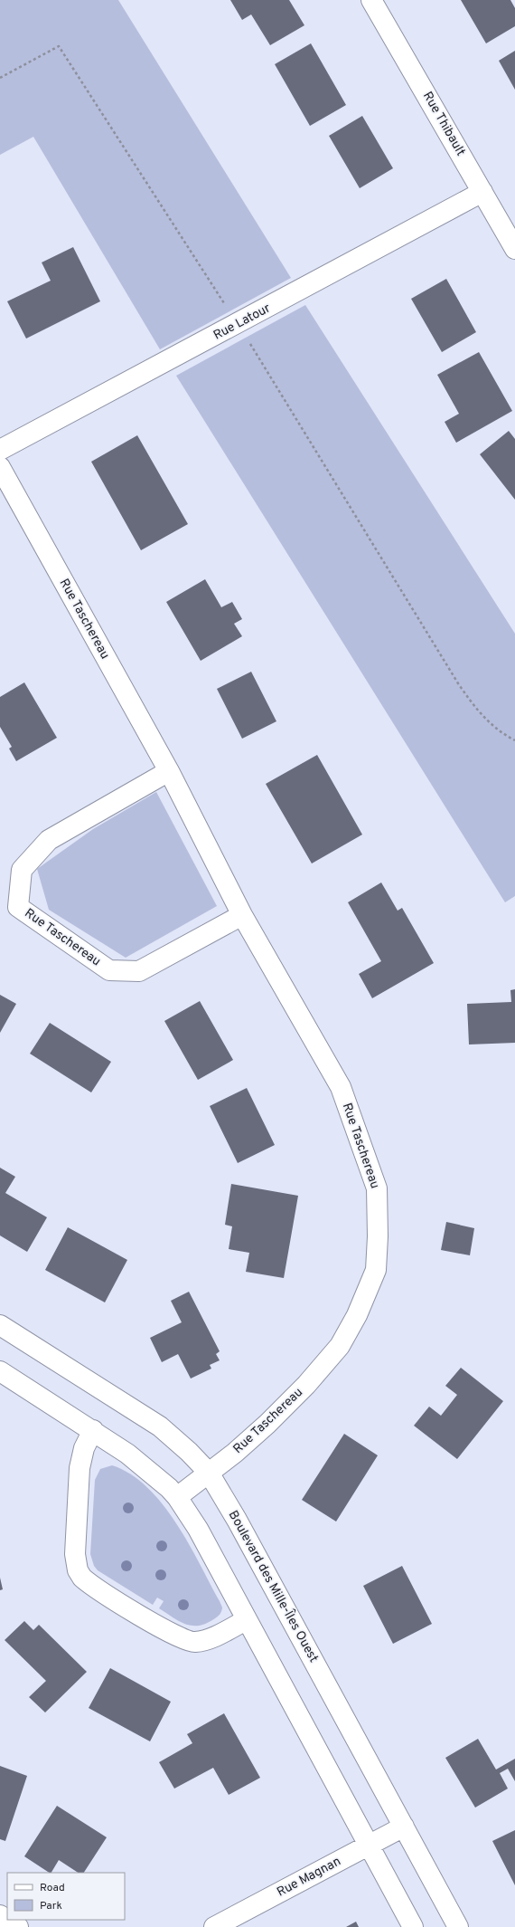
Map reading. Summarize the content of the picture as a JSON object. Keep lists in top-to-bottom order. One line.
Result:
{"streets":{"street":["Rue Thibault","Rue Latour","Rue Taschereau","Boulevard des Mille-Îles Ouest","Rue Magnan"]},"crossings":[["Rue Thibault","Rue Latour"],["Rue Taschereau","Boulevard des Mille-Îles Ouest"],["Boulevard des Mille-Îles Ouest","Rue Magnan"]],"legend":["Road","Park"]}
